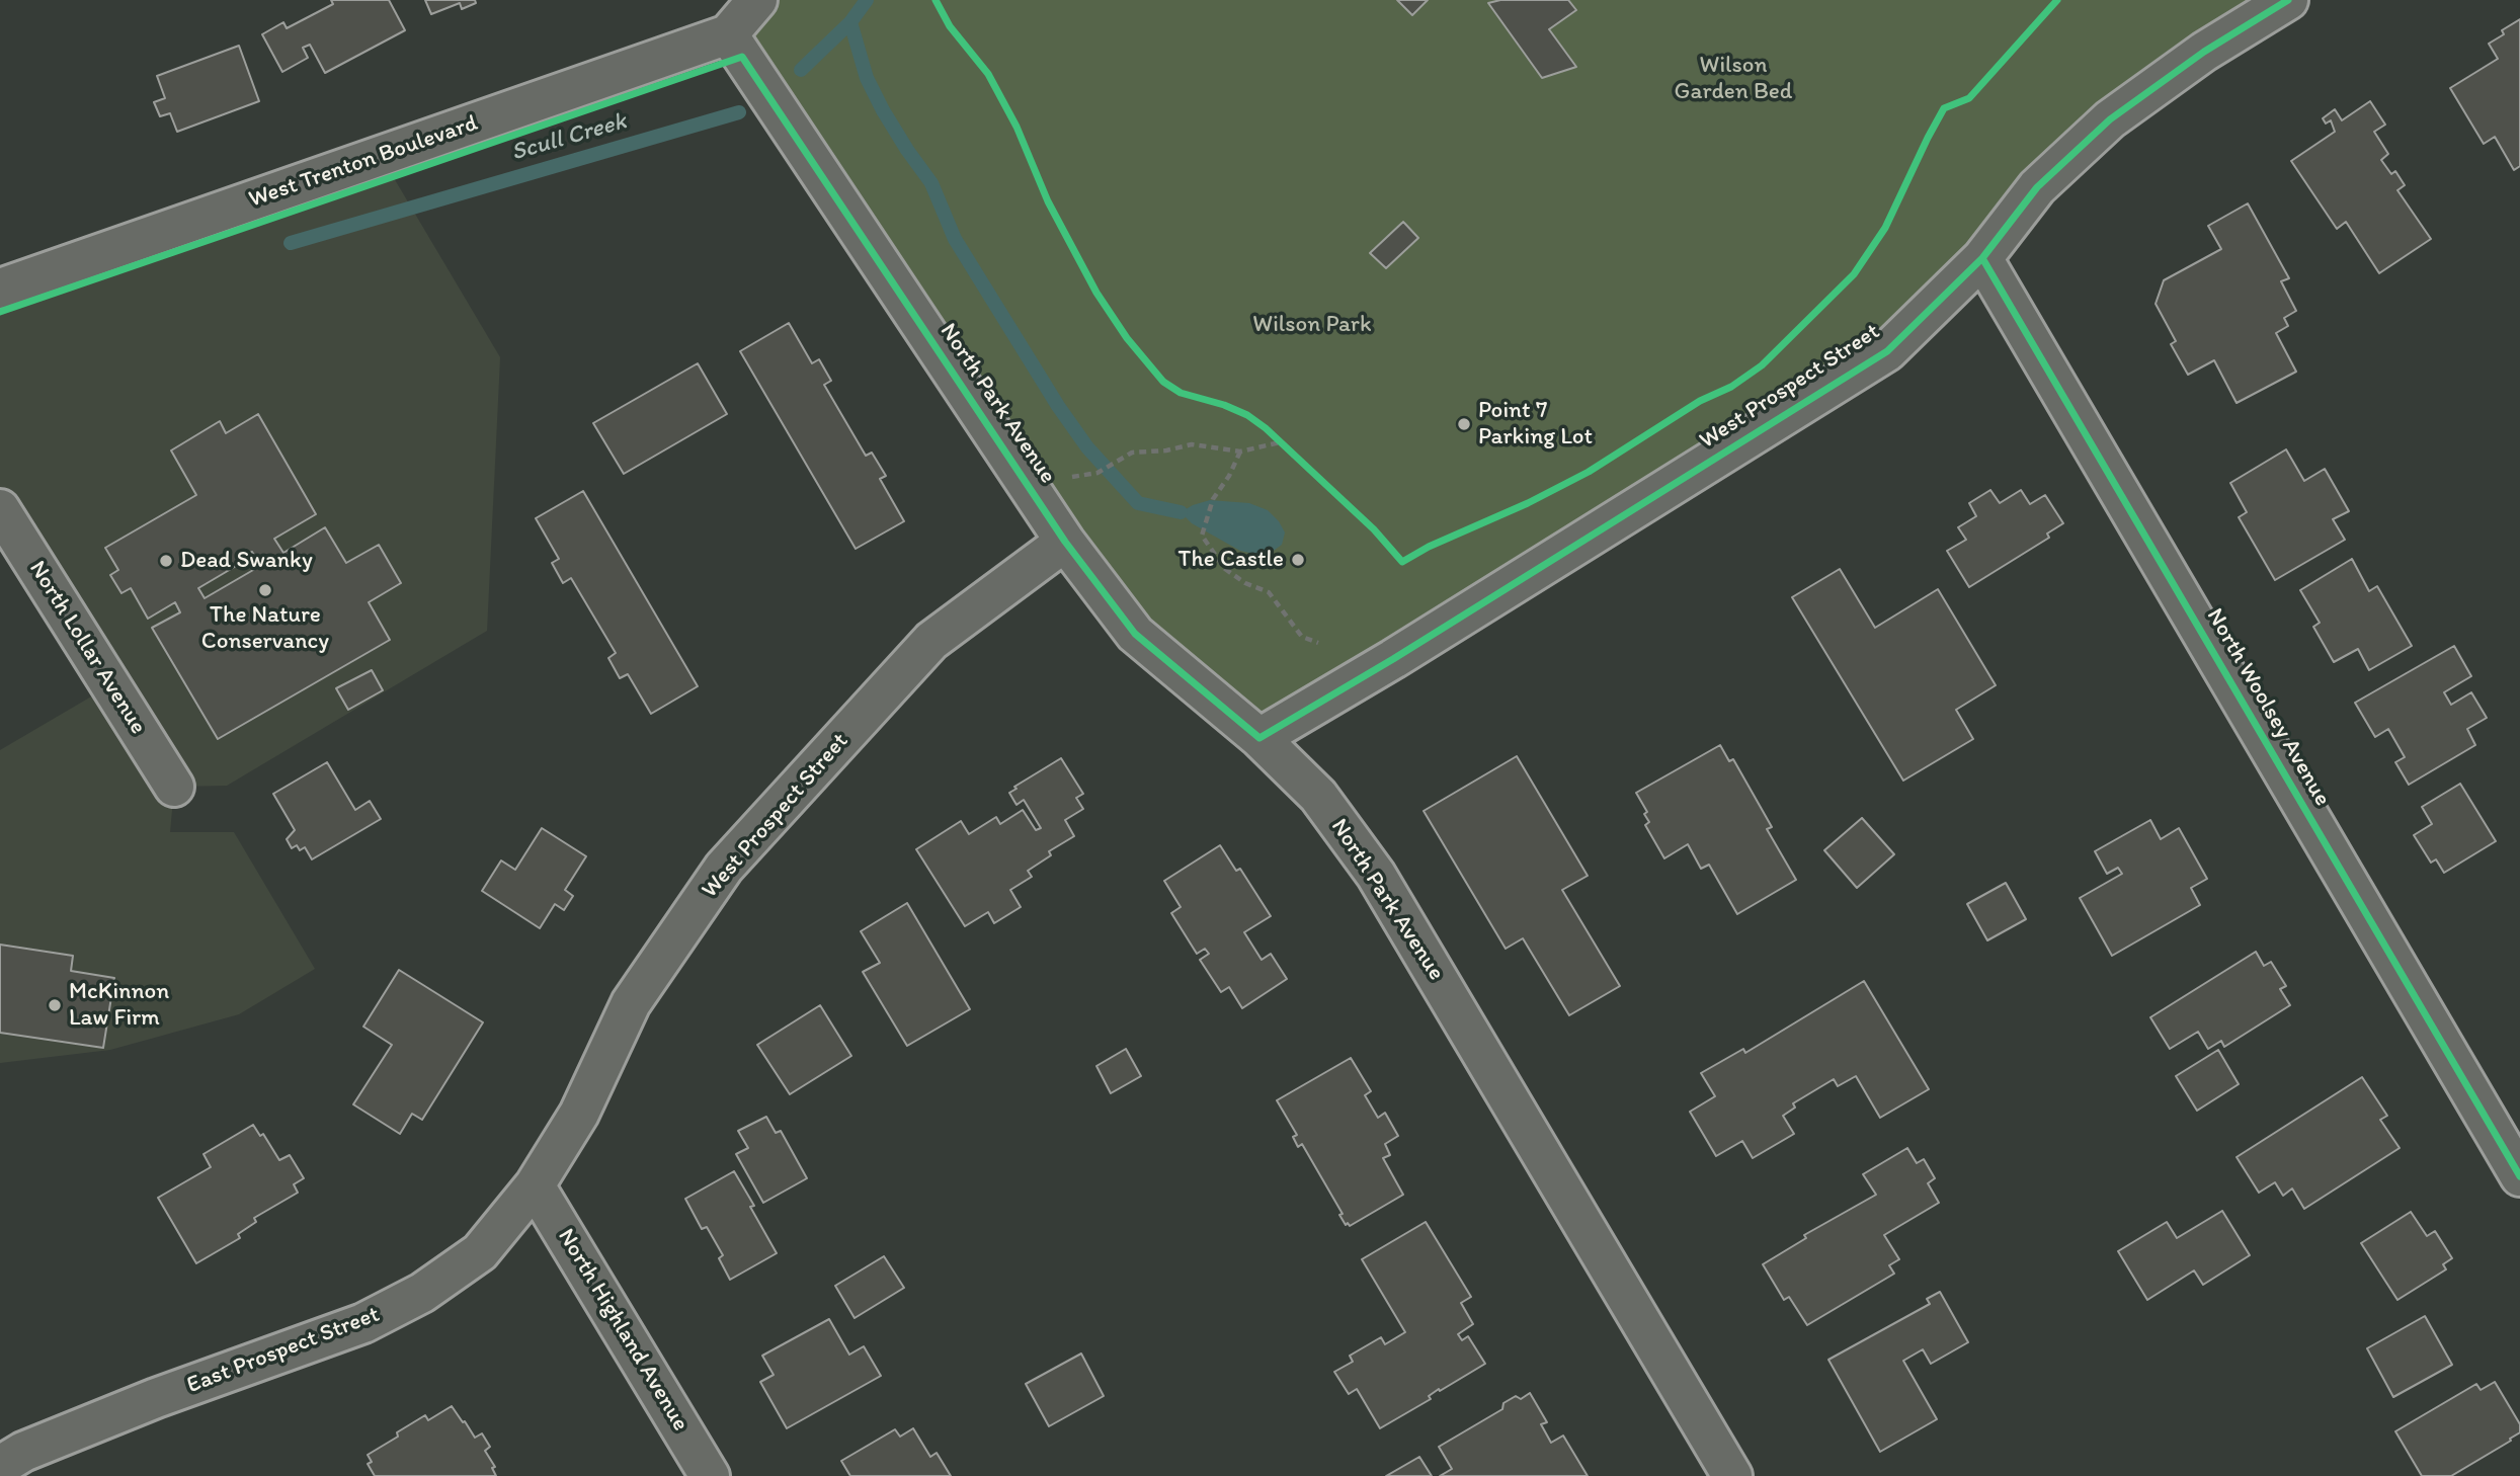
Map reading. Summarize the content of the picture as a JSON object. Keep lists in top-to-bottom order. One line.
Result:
{"streets":{"street":["West Trenton Boulevard","West Prospect Street","North Park Avenue","North Lollar Avenue","North Woolsey Avenue","North Highland Avenue","East Prospect Street"]},"crossings":[["West Trenton Boulevard","North Park Avenue"],["West Prospect Street","North Park Avenue"],["West Prospect Street","North Woolsey Avenue"],["West Prospect Street","North Highland Avenue"],["West Prospect Street","East Prospect Street"],["North Highland Avenue","East Prospect Street"]],"water":["Scull Creek"],"parks":["Wilson Garden Bed","Wilson Park"],"places":["Point 7 Parking Lot","The Castle","Dead Swanky","The Nature Conservancy","McKinnon Law Firm"]}
